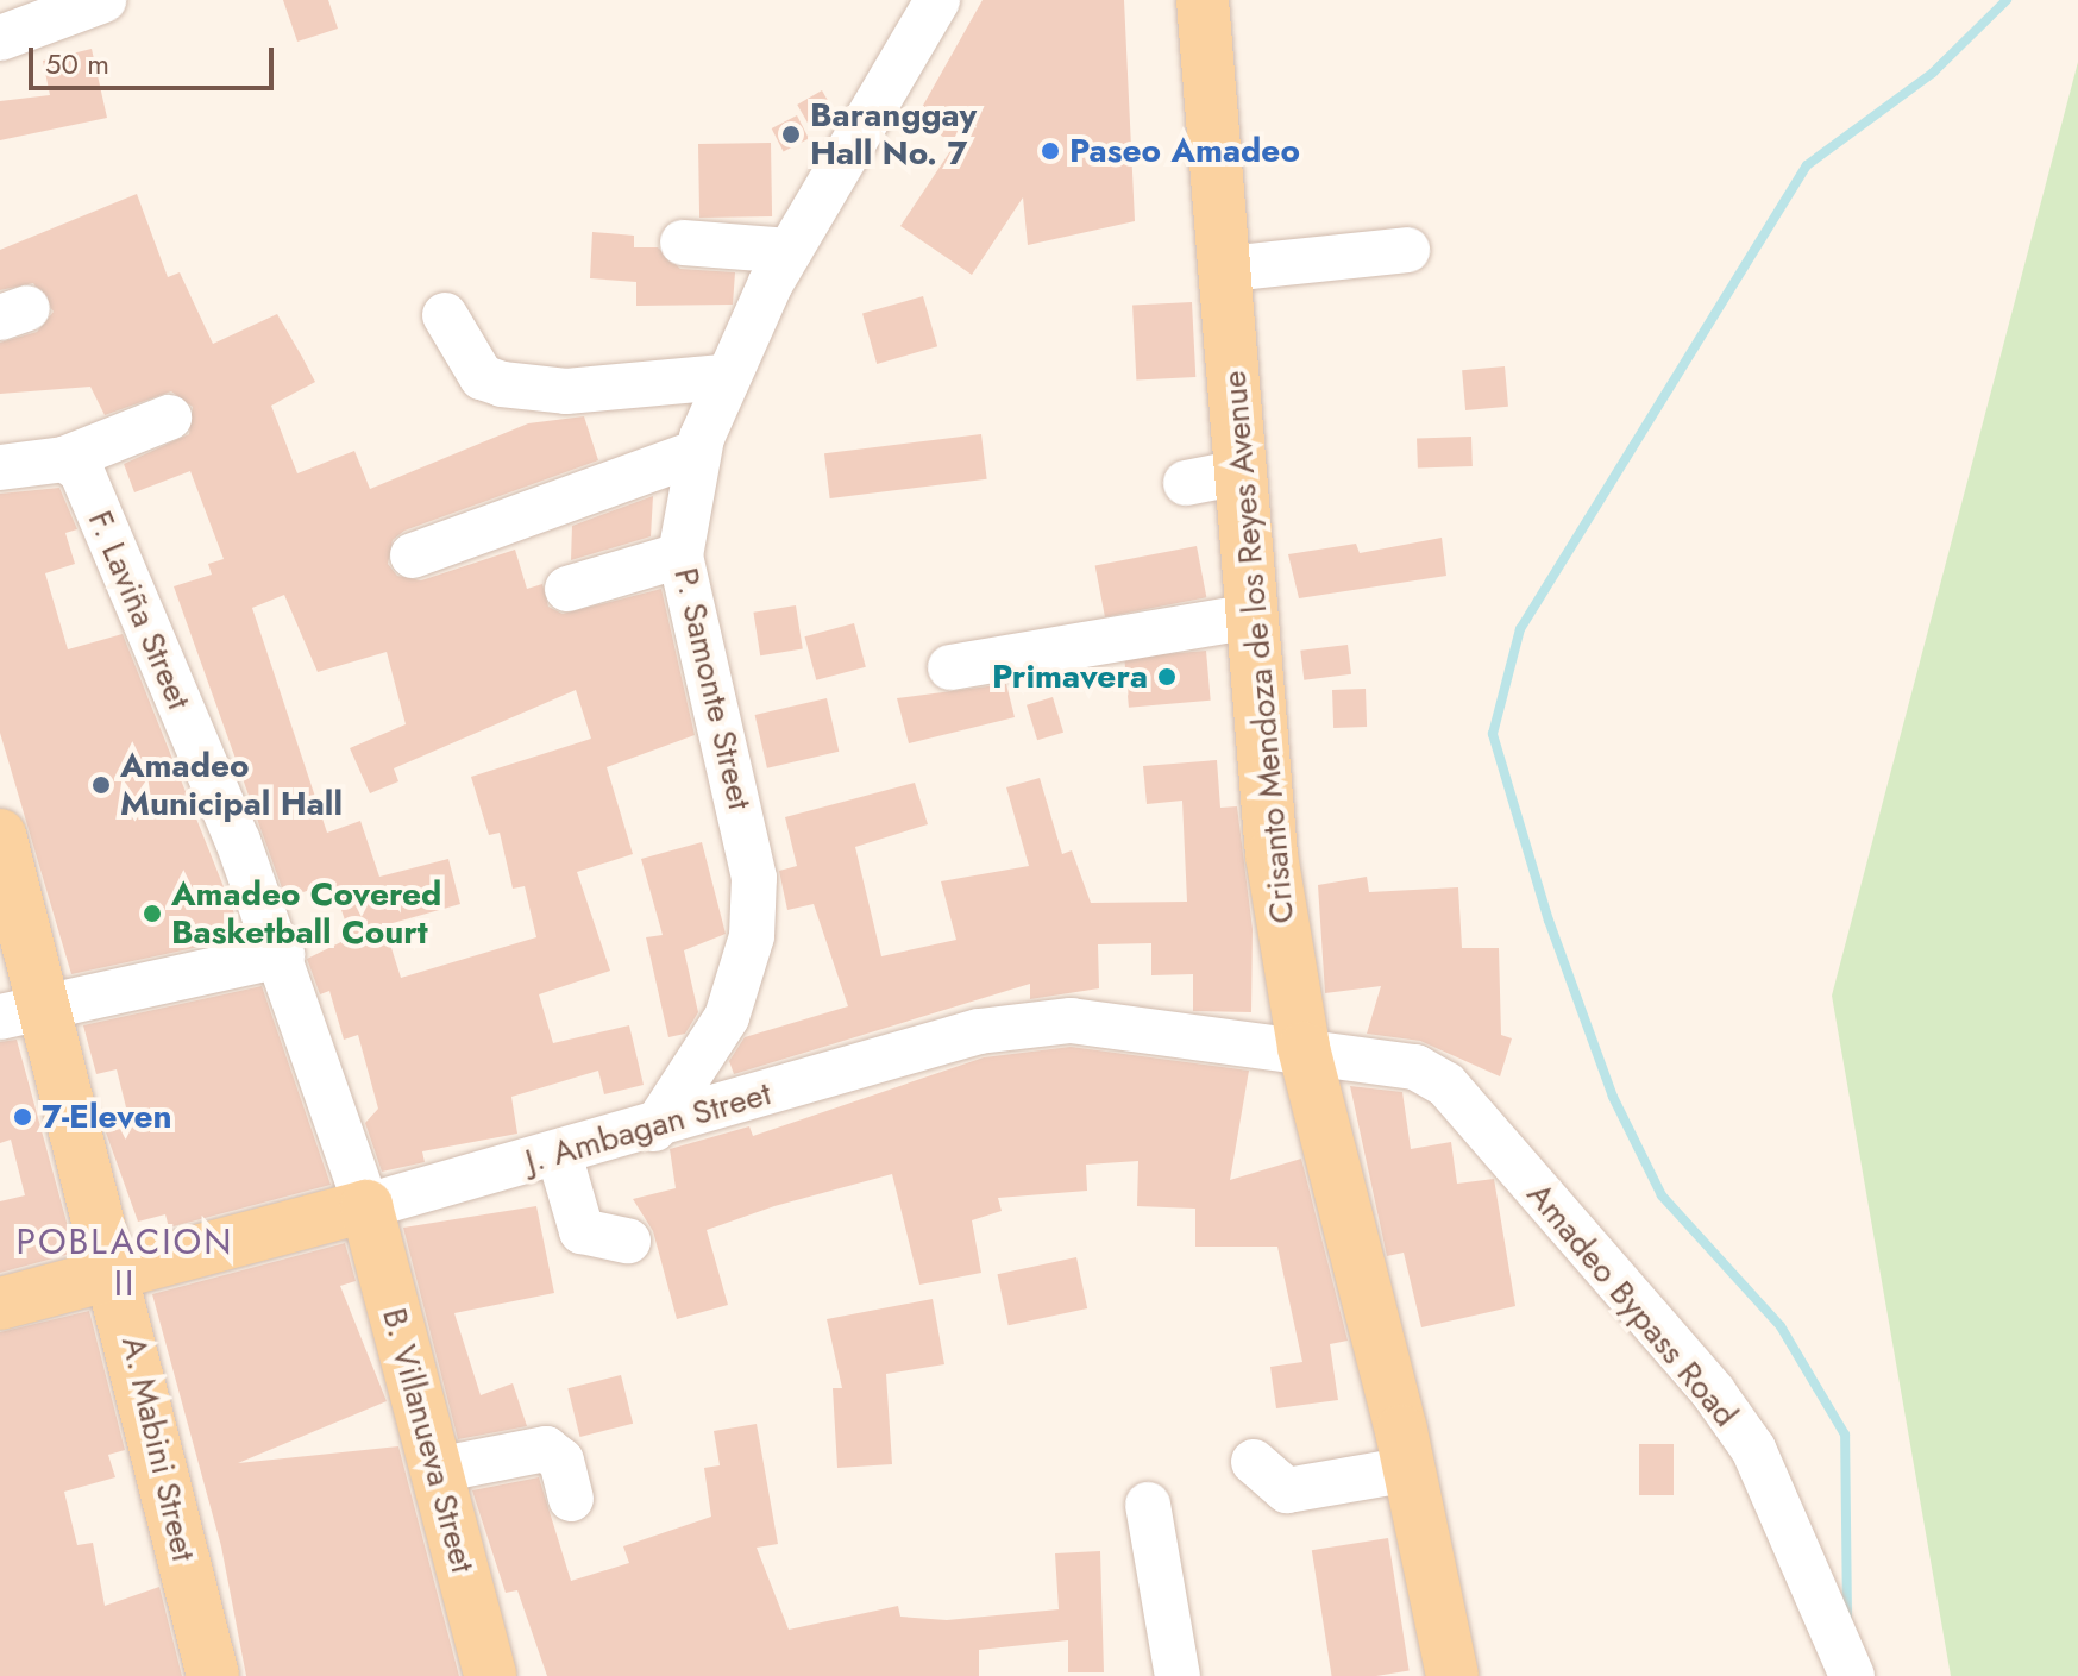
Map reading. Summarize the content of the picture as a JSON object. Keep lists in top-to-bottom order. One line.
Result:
{"streets":{"main road":["Crisanto Mendoza de los Reyes Avenue","J. Ambagan Street","B. Villanueva Street","A. Mabini Street"],"street":["F. Laviña Street","P. Samonte Street","Amadeo Bypass Road"]},"crossings":[["F. Laviña Street","J. Ambagan Street"],["F. Laviña Street","B. Villanueva Street"],["Crisanto Mendoza de los Reyes Avenue","J. Ambagan Street"],["Crisanto Mendoza de los Reyes Avenue","Amadeo Bypass Road"],["P. Samonte Street","J. Ambagan Street"],["J. Ambagan Street","Amadeo Bypass Road"],["J. Ambagan Street","B. Villanueva Street"],["J. Ambagan Street","A. Mabini Street"]],"districts":["POBLACION II"],"places":["Baranggay Hall No. 7","Paseo Amadeo","Primavera","Amadeo Municipal Hall","Amadeo Covered Basketball Court","7-Eleven"],"scale_bar":"50 m"}
